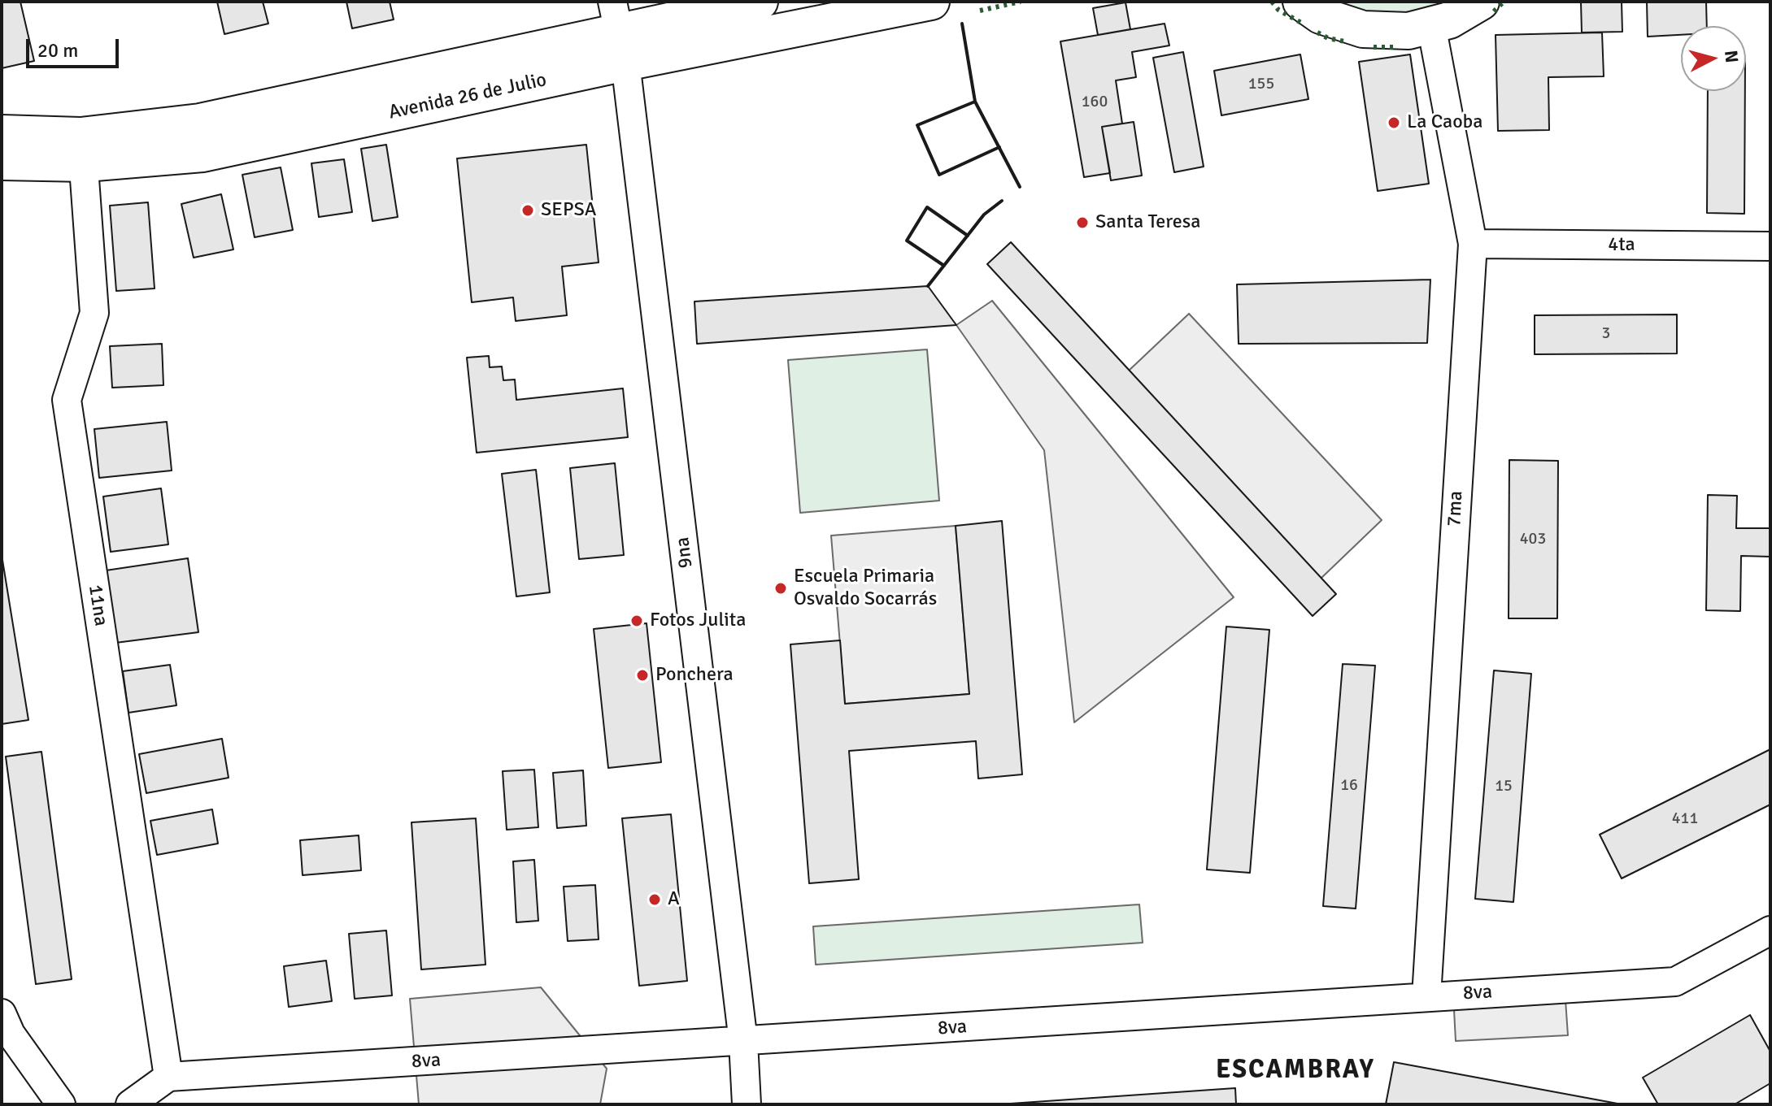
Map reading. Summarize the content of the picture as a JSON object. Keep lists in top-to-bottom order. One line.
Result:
{"streets":{"main road":["Avenida 26 de Julio"],"street":["4ta","7ma","9na","11na","8va"]},"crossings":[["Avenida 26 de Julio","9na"],["Avenida 26 de Julio","11na"],["4ta","7ma"],["7ma","8va"],["9na","8va"],["11na","8va"]],"districts":["ESCAMBRAY"],"places":["La Caoba","SEPSA","Santa Teresa","Escuela Primaria Osvaldo Socarrás","Fotos Julita","Ponchera","A"],"house_numbers":["155","160","3","403","16","15","411"],"scale_bar":"20 m","north":"right"}
